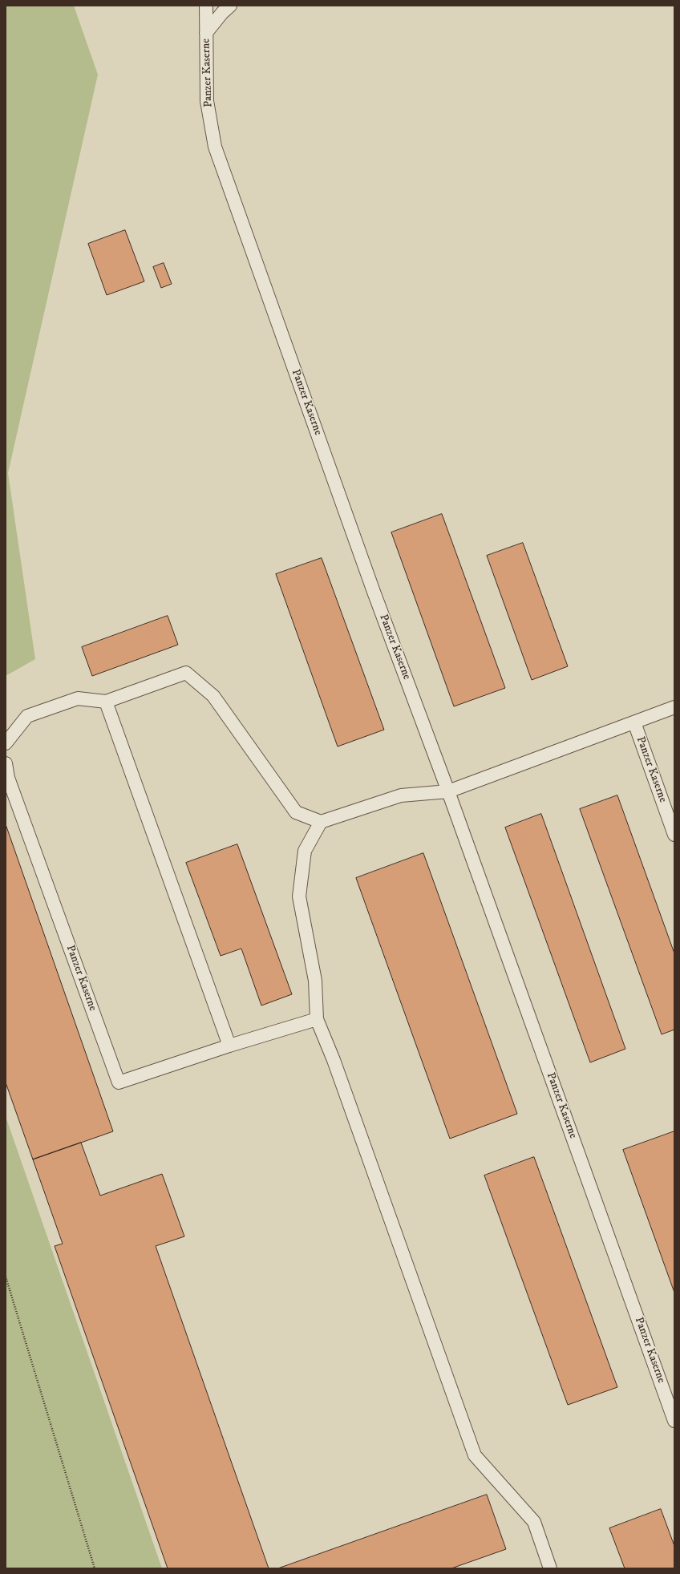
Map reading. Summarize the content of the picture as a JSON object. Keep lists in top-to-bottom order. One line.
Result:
{"streets":{"lane":["Panzer Kaserne"]}}
